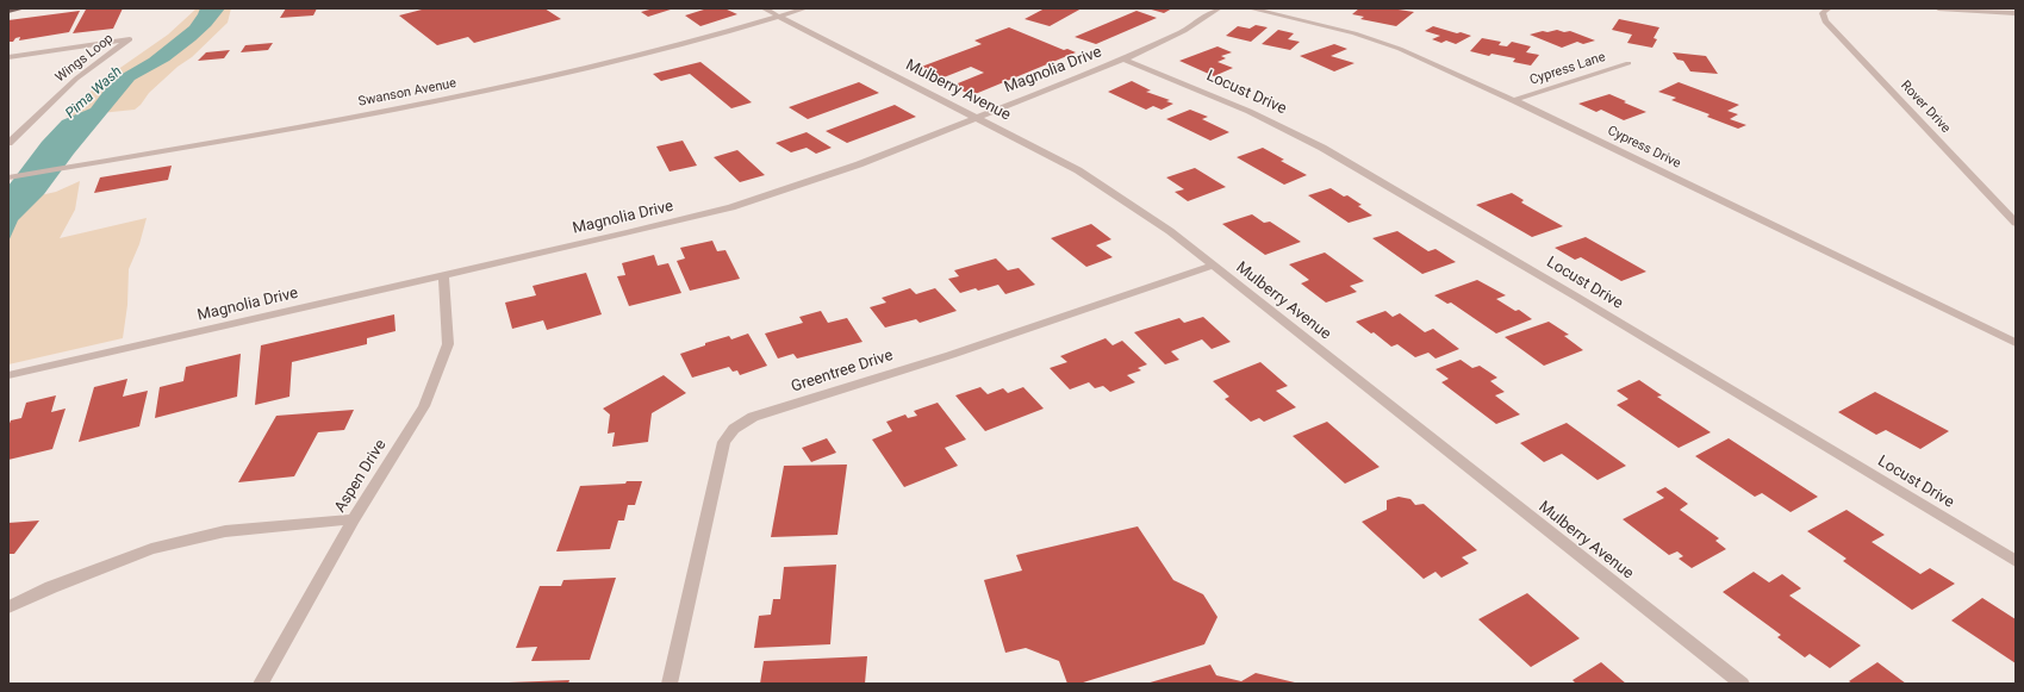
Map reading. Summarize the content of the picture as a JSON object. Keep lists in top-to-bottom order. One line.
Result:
{"streets":{"street":["Wings Loop","Cypress Lane","Magnolia Drive","Mulberry Avenue","Swanson Avenue","Locust Drive","Rover Drive","Cypress Drive","Greentree Drive","Aspen Drive"]},"crossings":[["Cypress Lane","Cypress Drive"],["Magnolia Drive","Mulberry Avenue"],["Magnolia Drive","Locust Drive"],["Magnolia Drive","Aspen Drive"],["Mulberry Avenue","Swanson Avenue"],["Mulberry Avenue","Greentree Drive"]],"water":["Pima Wash"]}
